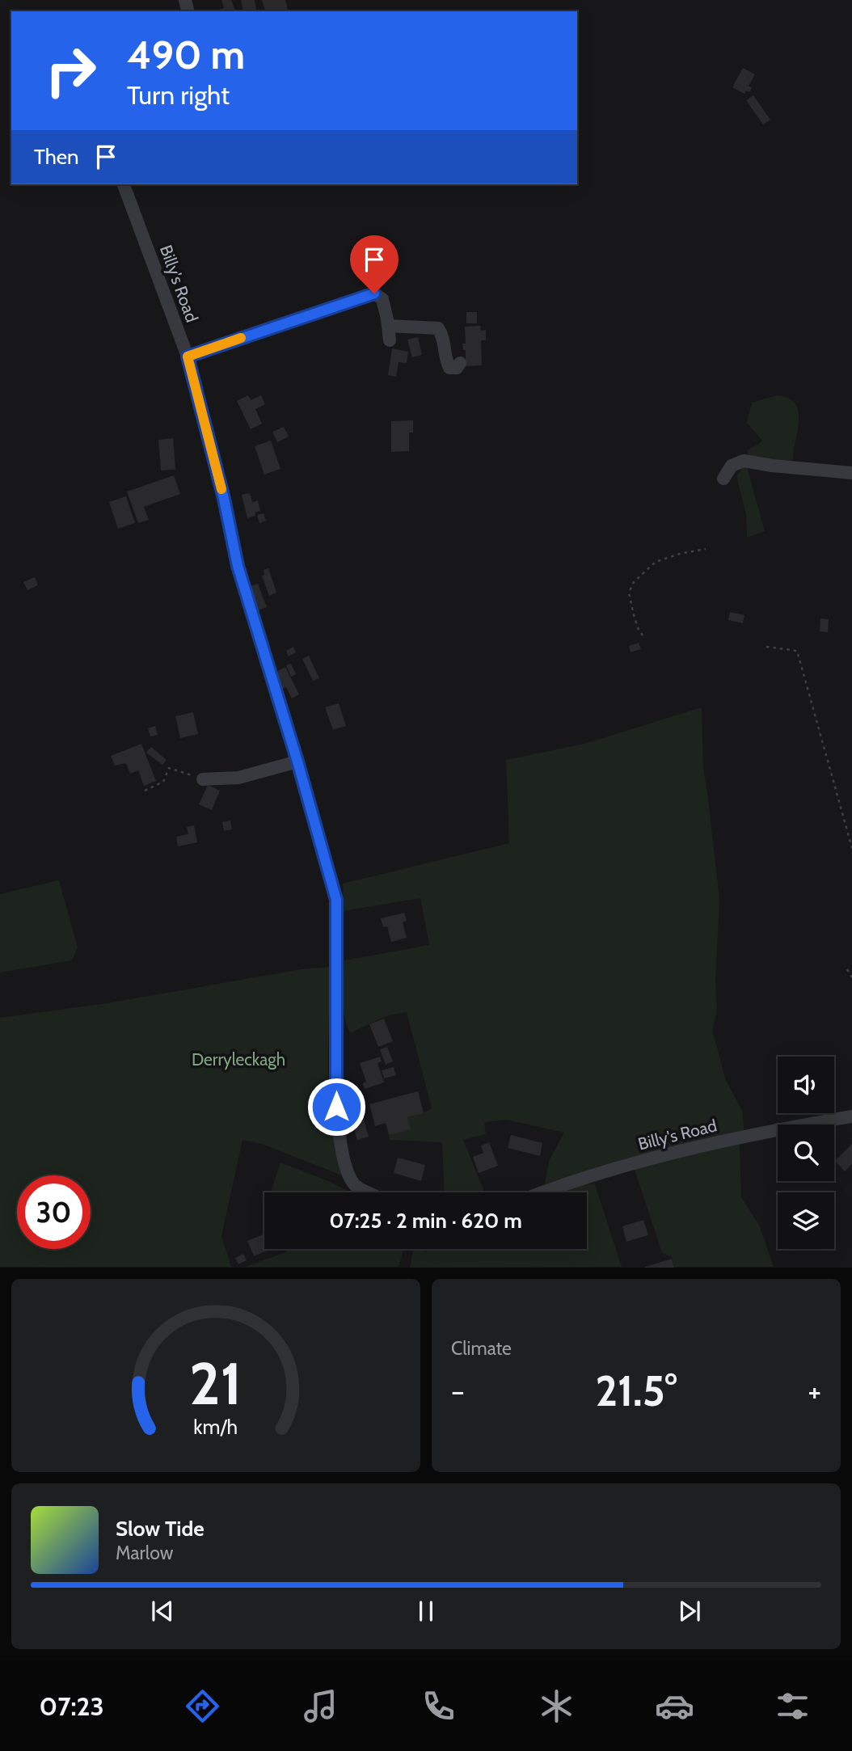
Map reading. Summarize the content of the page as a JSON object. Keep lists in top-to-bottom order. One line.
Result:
{"streets":{"street":["Billy's Road"]},"parks":["Derryleckagh"],"page":{"turn":["490 m","Turn right"],"then":"Then","limit":"30","trip":"07:25 · 2 min · 620 m","tile":"Climate","heat":["−","21.5°","+"],"song":["Slow Tide","Marlow"],"tabs":"07:23","gauge":["21","km/h"]}}
